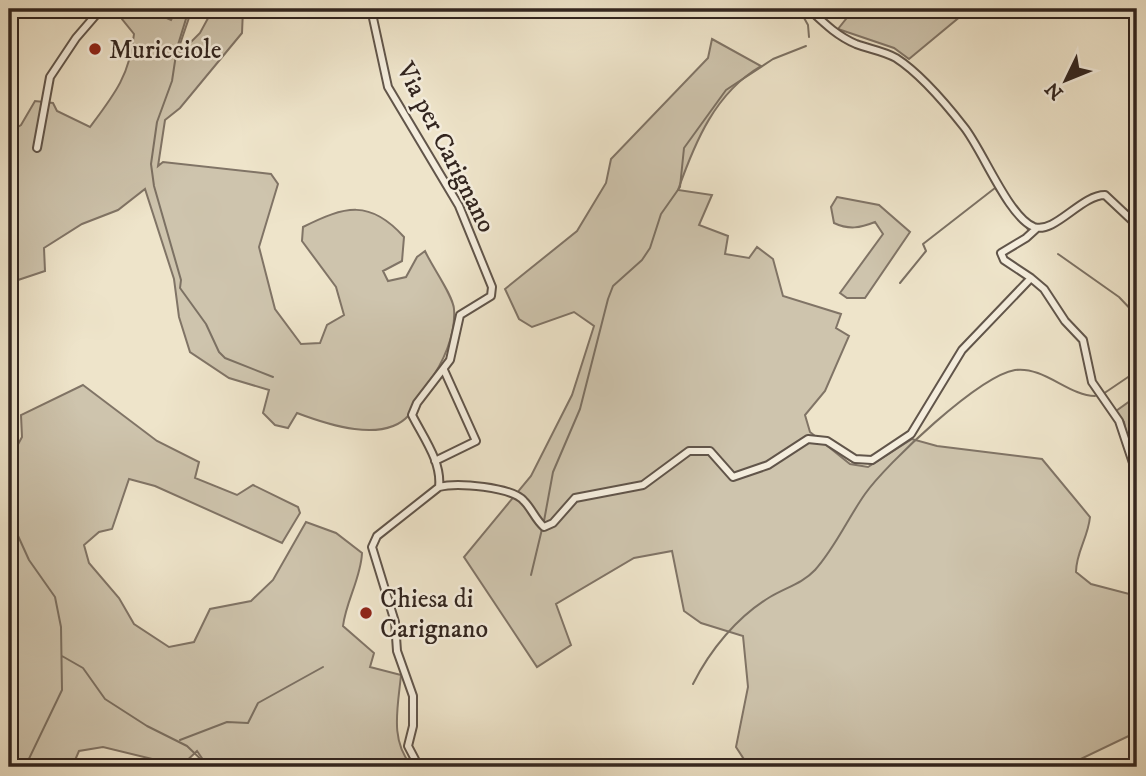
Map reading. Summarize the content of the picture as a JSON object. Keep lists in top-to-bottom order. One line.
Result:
{"streets":{"street":["Via per Carignano"]},"places":["Muricciole","Chiesa di Carignano"],"north":"bottom left"}
